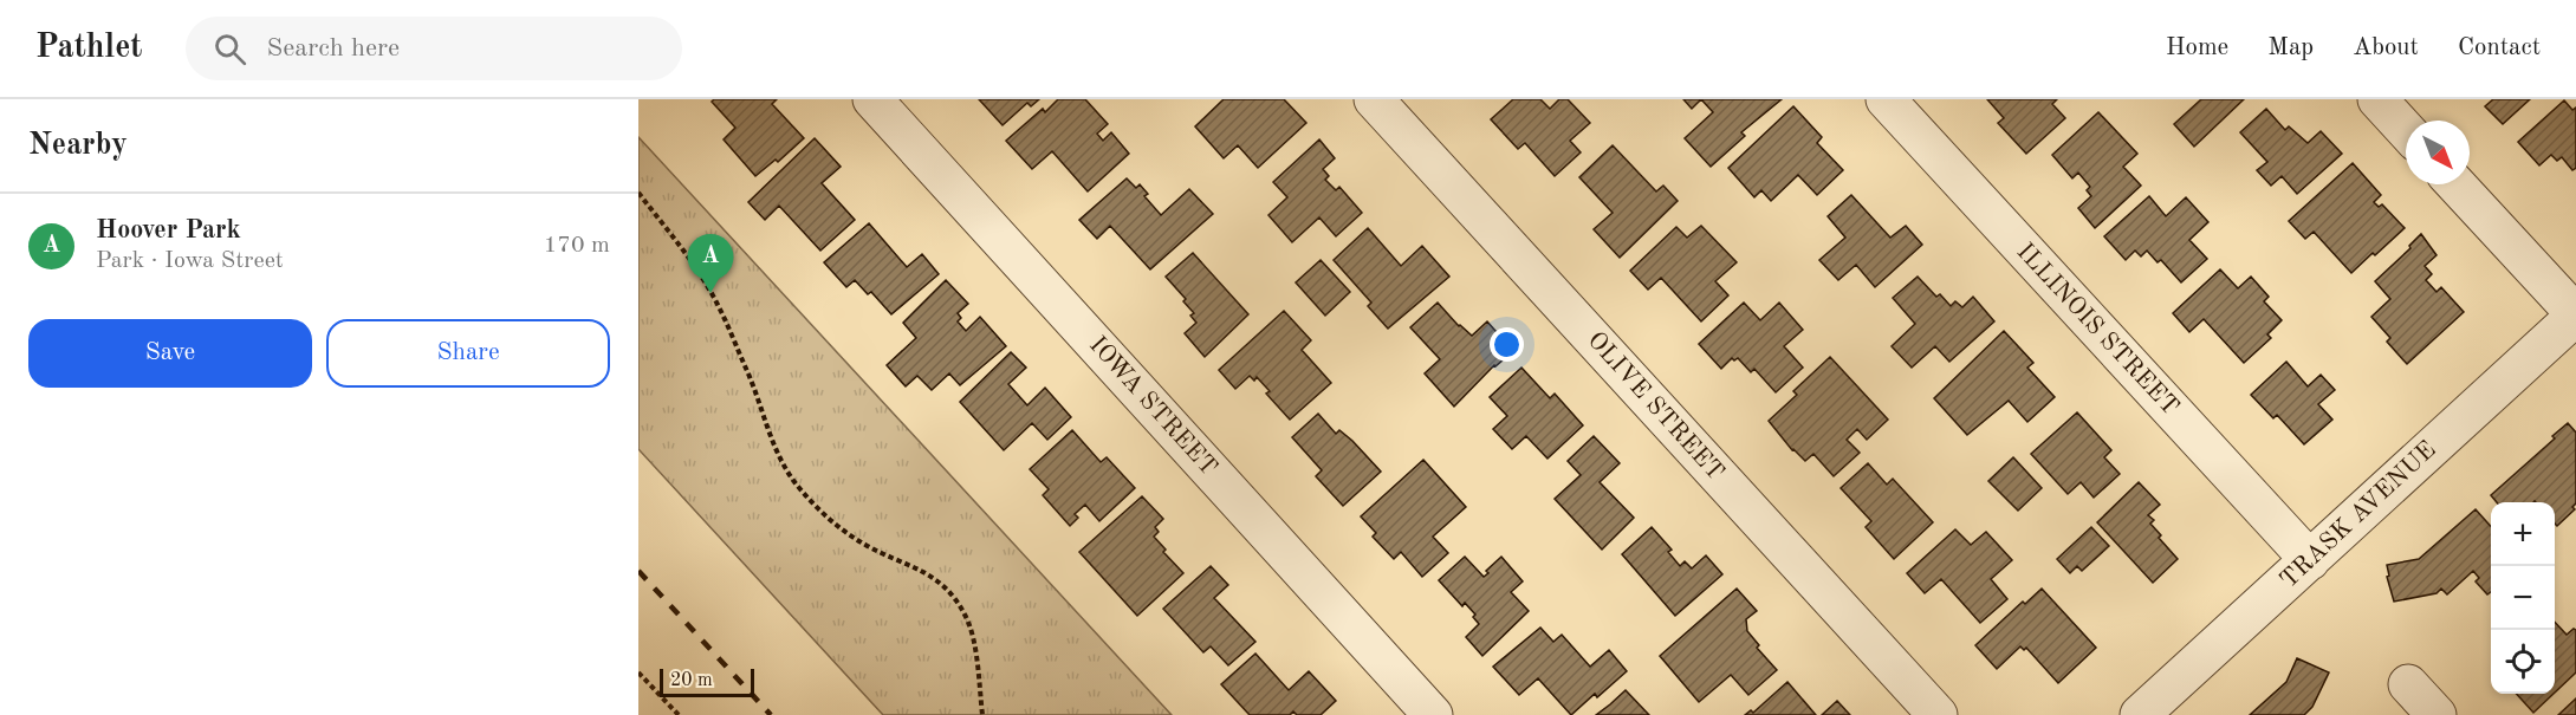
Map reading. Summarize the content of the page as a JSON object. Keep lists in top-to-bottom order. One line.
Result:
{"streets":{"street":["ILLINOIS STREET","IOWA STREET","OLIVE STREET","TRASK AVENUE"]},"crossings":[["ILLINOIS STREET","TRASK AVENUE"]],"scale_bar":"20 m","north":"bottom right","page":{"header":"Pathlet","search":"Search here","nav":["Home","Map","About","Contact"],"heading":"Nearby","list":[{"mark":"A","name":"Hoover Park","note":"Park · Iowa Street","value":"170 m"}],"pins":"A","buttons":["Save","Share"],"map_buttons":["+","−"],"scale":"20 m"}}
